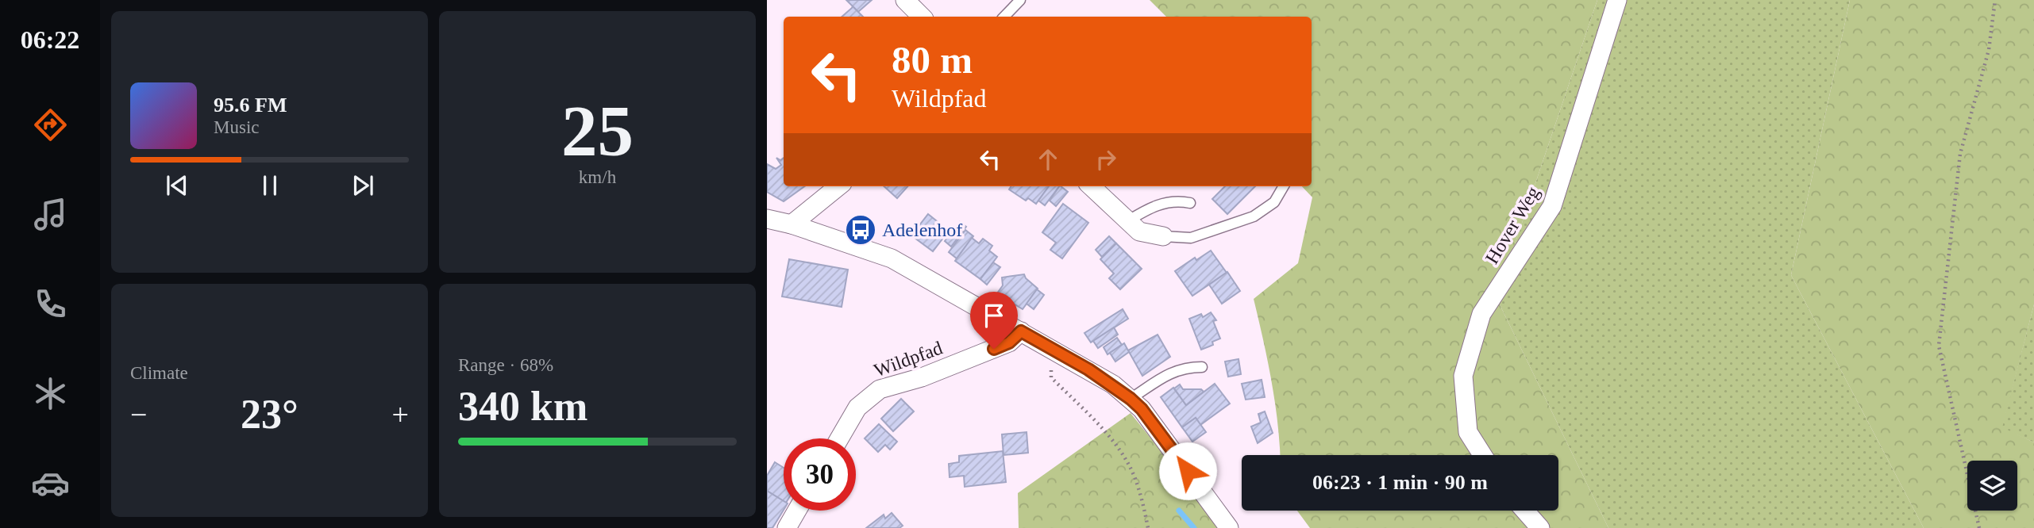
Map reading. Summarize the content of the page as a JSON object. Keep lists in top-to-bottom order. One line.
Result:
{"streets":{"street":["Hover Weg","Wildpfad"]},"places":{"bus stop":["Adelenhof"]},"page":{"tabs":"06:22","tile":[["25","km/h"],"Climate",["Range · 68%","340 km"]],"turn":["80 m","Wildpfad"],"song":["95.6 FM","Music"],"heat":["−","23°","+"],"limit":"30","trip":"06:23 · 1 min · 90 m"}}
